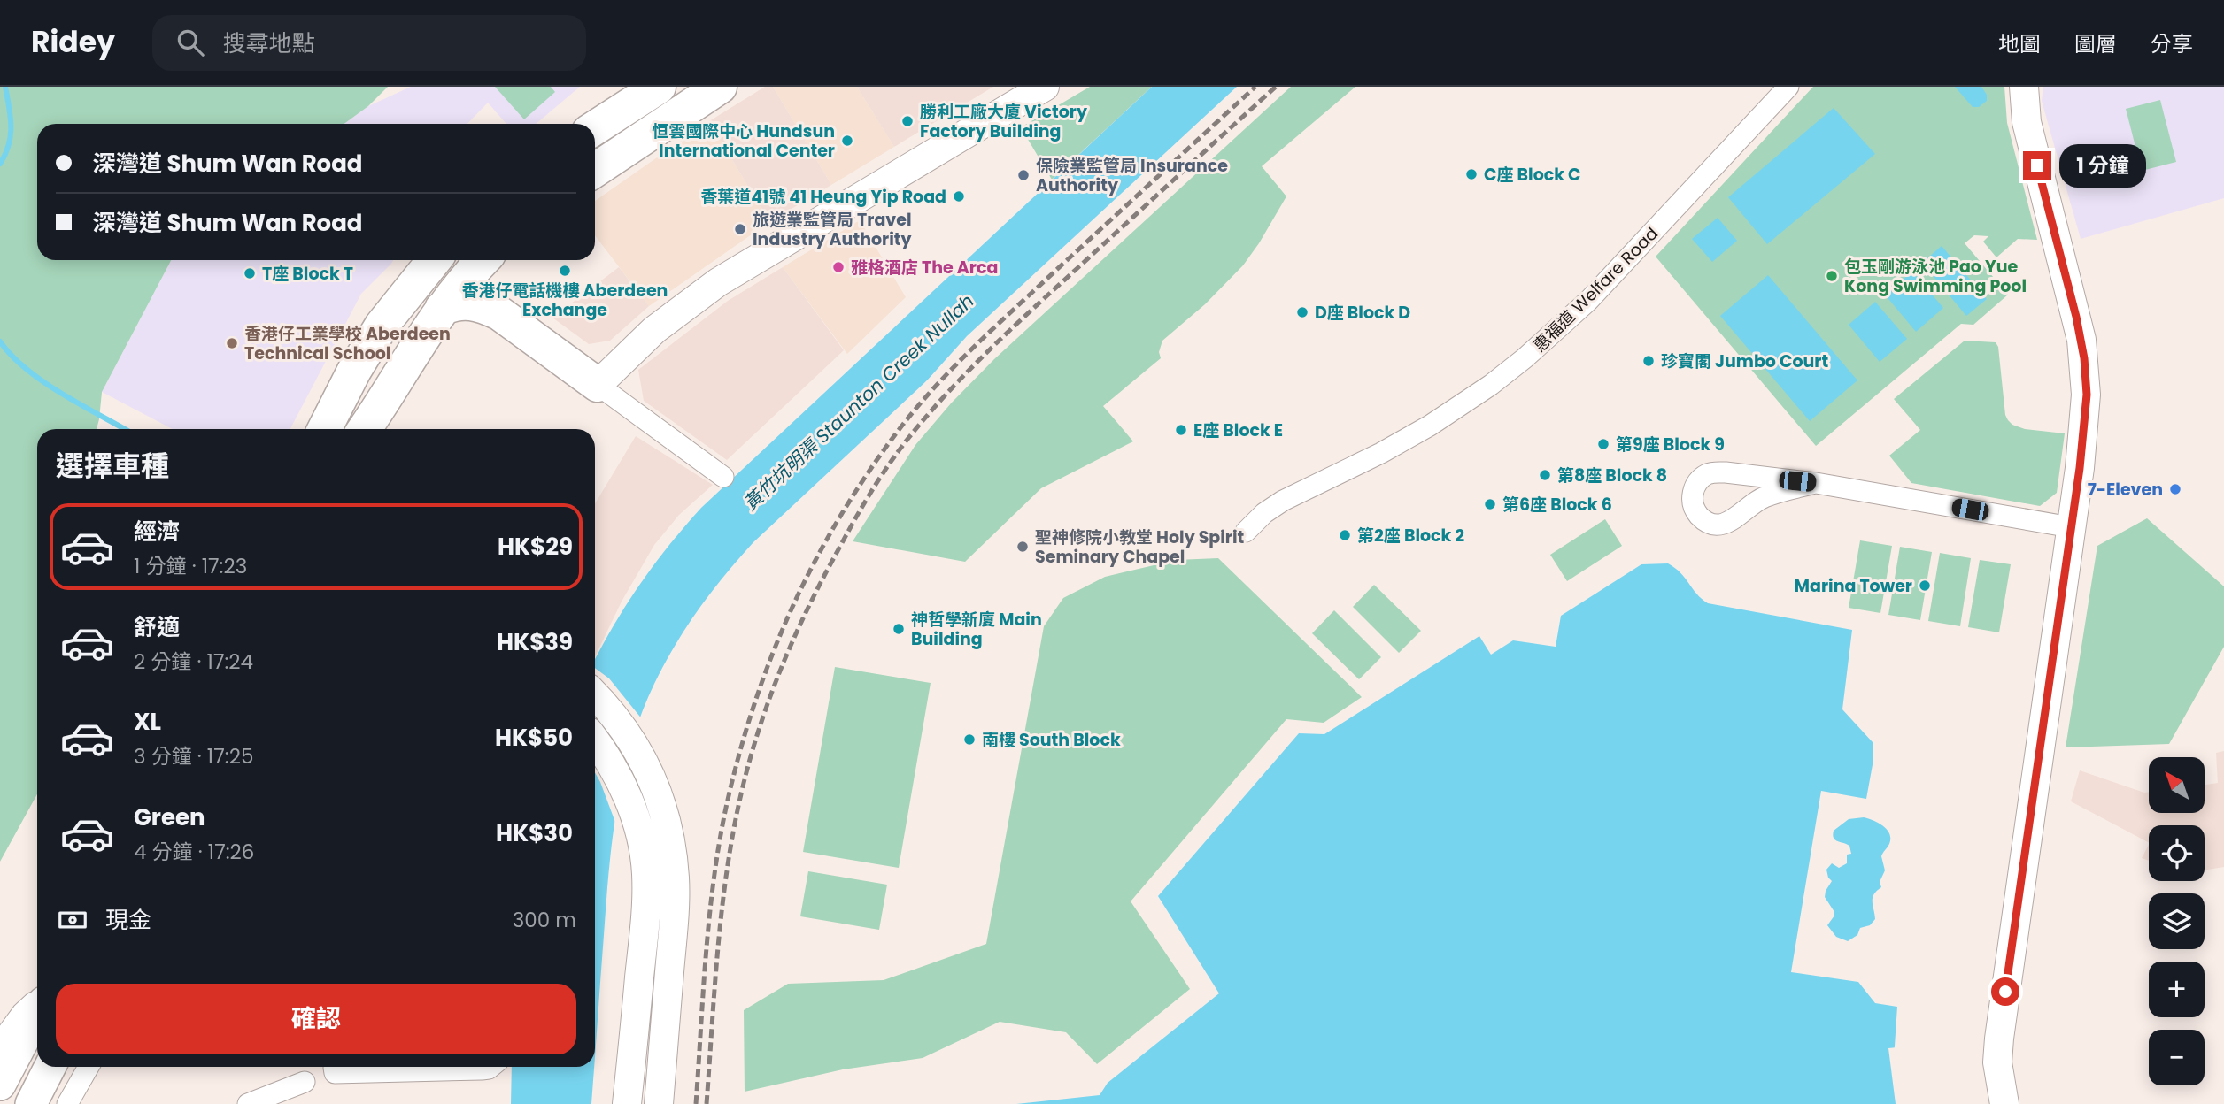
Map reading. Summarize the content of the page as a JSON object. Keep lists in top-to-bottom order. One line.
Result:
{"streets":{"street":["惠福道 Welfare Road"]},"water":["黃竹坑明渠 Staunton Creek Nullah"],"places":["勝利工廠大廈 Victory Factory Building","恒雲國際中心 Hundsun International Center","C座 Block C","保險業監管局 Insurance Authority","香葉道41號 41 Heung Yip Road","旅遊業監管局 Travel Industry Authority","雅格酒店 The Arca","香港仔電話機樓 Aberdeen Exchange","T座 Block T","包玉剛游泳池 Pao Yue Kong Swimming Pool","D座 Block D","香港仔工業學校 Aberdeen Technical School","珍寶閣 Jumbo Court","E座 Block E","第9座 Block 9","第8座 Block 8","7-Eleven","第6座 Block 6","第2座 Block 2","聖神修院小教堂 Holy Spirit Seminary Chapel","Marina Tower","神哲學新廈 Main Building","南樓 South Block"],"north":"top left","page":{"header":"Ridey","search":"搜尋地點","nav":["地圖","圖層","分享"],"banner":["深灣道 Shum Wan Road","深灣道 Shum Wan Road"],"bubble":"1 分鐘","heading":"選擇車種","list":[{"name":"經濟","note":"1 分鐘 · 17:23","value":"HK$29"},{"name":"舒適","note":"2 分鐘 · 17:24","value":"HK$39"},{"name":"XL","note":"3 分鐘 · 17:25","value":"HK$50"},{"name":"Green","note":"4 分鐘 · 17:26","value":"HK$30"}],"map_buttons":["+","−"],"pay":["現金","300 m"],"buttons":"確認"}}
